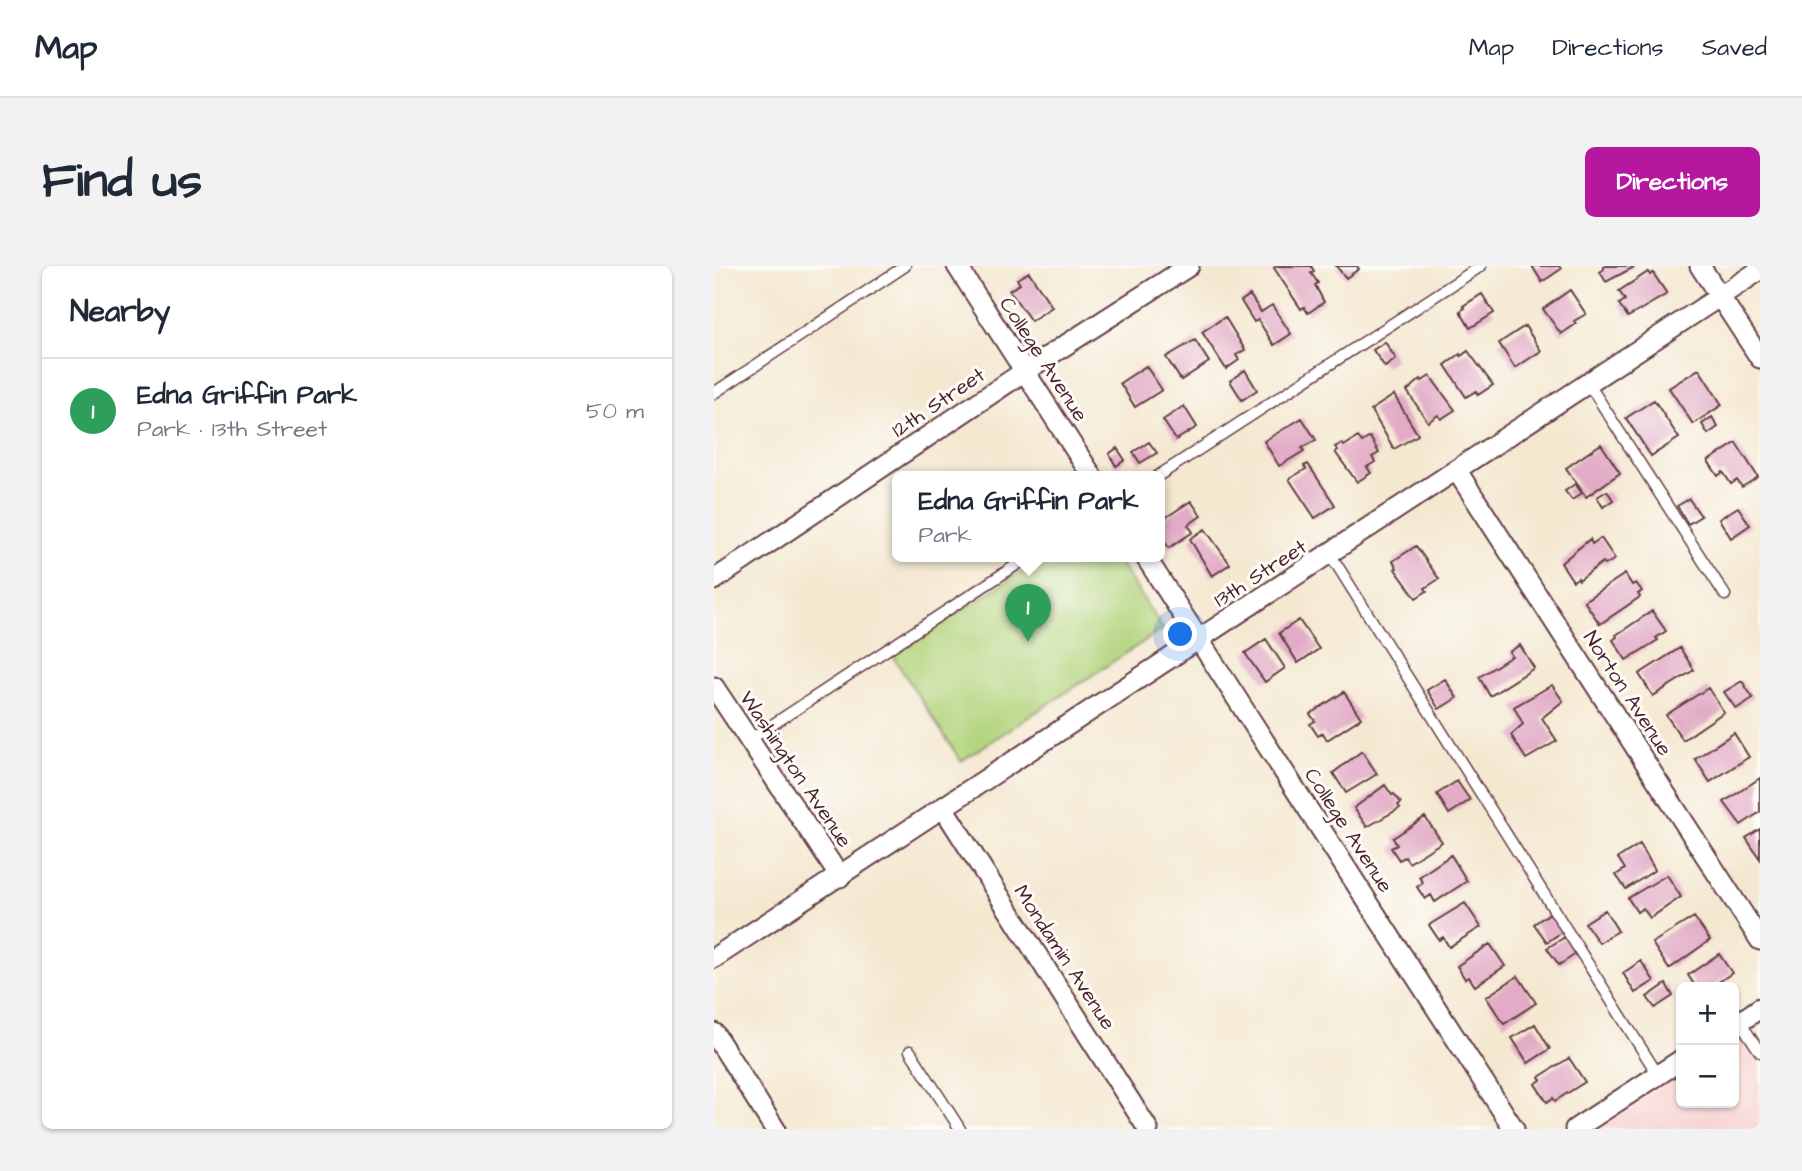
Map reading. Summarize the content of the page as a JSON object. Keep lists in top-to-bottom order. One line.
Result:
{"streets":{"street":["College Avenue","12th Street","13th Street","Norton Avenue","Washington Avenue","Mondamin Avenue"]},"crossings":[["College Avenue","12th Street"],["College Avenue","13th Street"],["13th Street","Norton Avenue"],["13th Street","Washington Avenue"],["13th Street","Mondamin Avenue"]],"page":{"header":"Map","nav":["Map","Directions","Saved"],"buttons":"Directions","title":"Find us","heading":"Nearby","list":[{"mark":"1","name":"Edna Griffin Park","note":"Park · 13th Street","value":"50 m"}],"popup":["Edna Griffin Park","Park"],"pins":"1","map_buttons":["+","−"]}}
